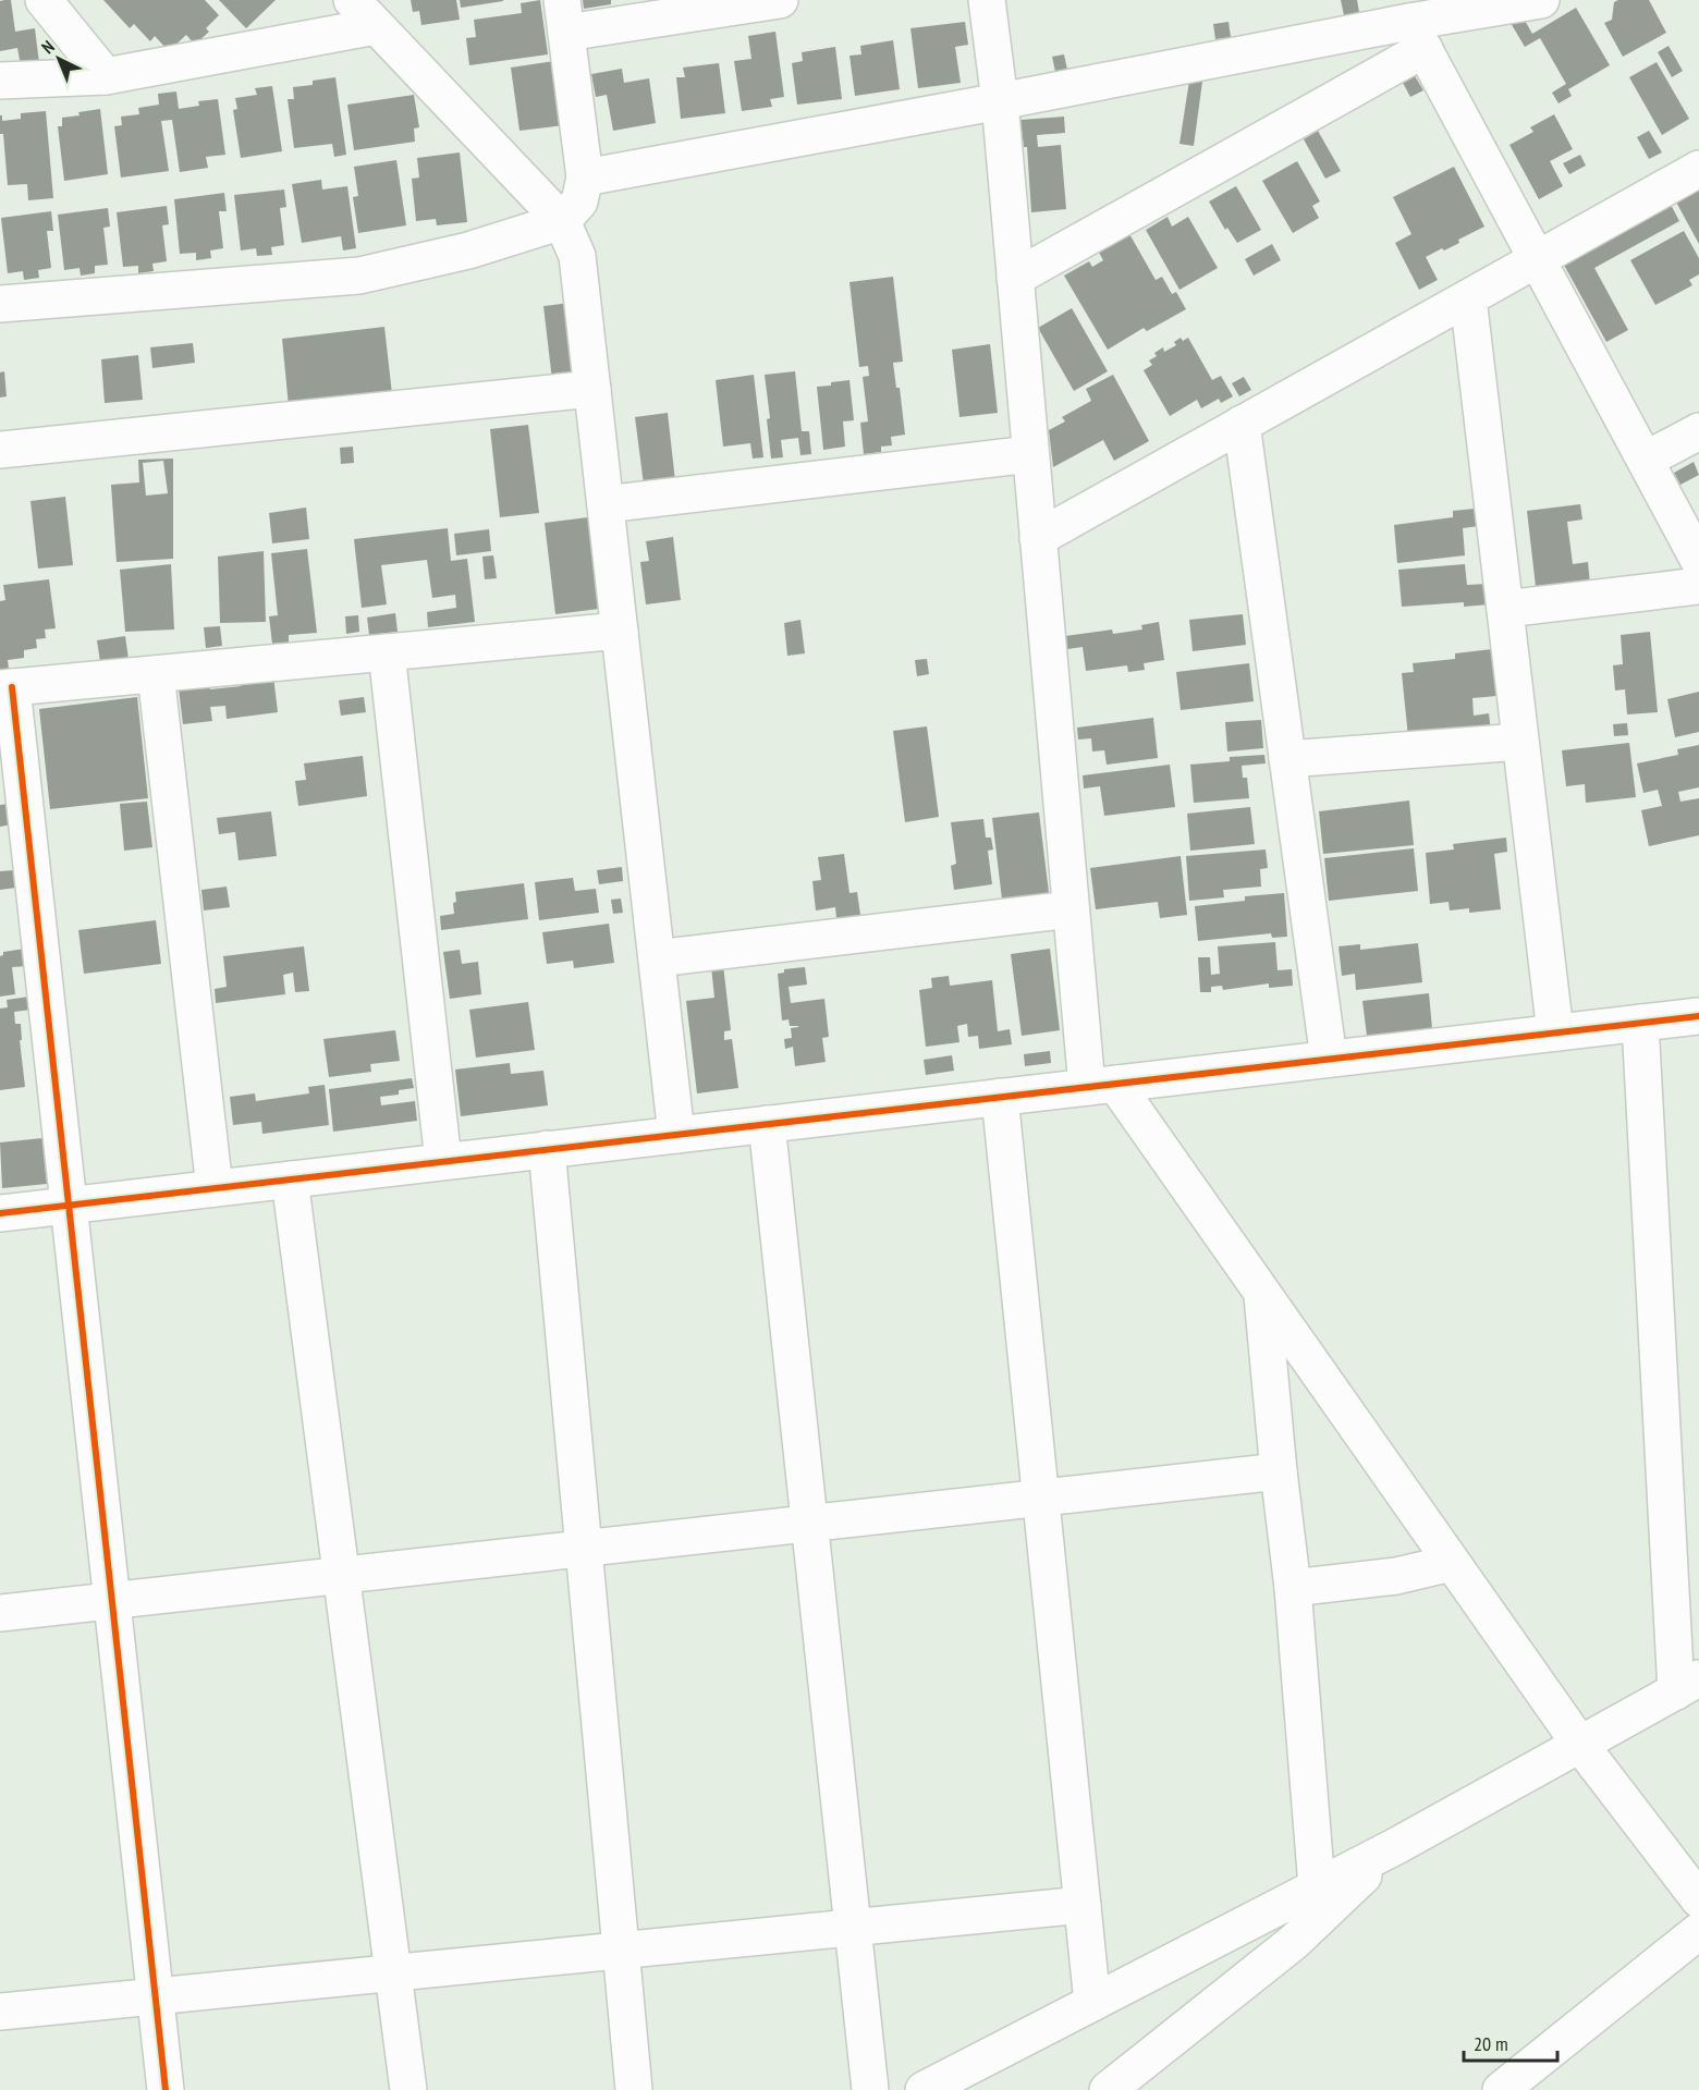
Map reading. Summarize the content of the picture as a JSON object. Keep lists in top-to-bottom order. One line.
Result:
{"scale_bar":"20 m","north":"top left"}
